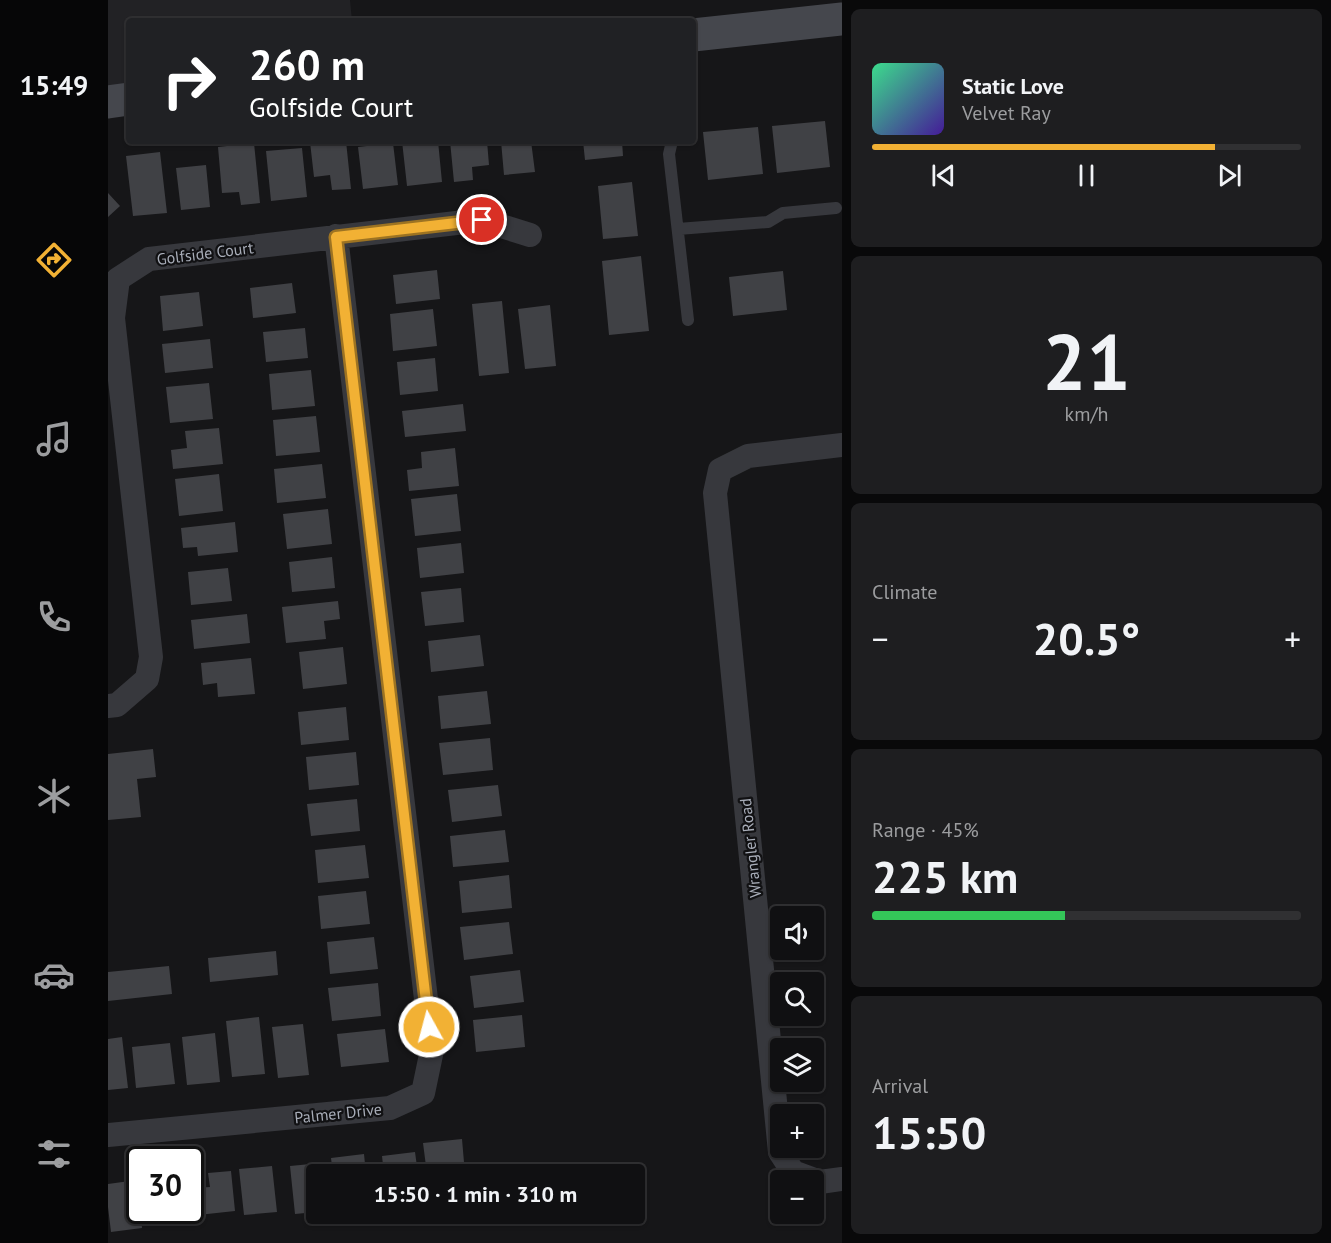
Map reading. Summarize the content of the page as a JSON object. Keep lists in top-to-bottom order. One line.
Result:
{"streets":{"street":["Golfside Court","Wrangler Road","Palmer Drive"]},"crossings":[["Golfside Court","Palmer Drive"]],"page":{"tabs":"15:49","turn":["260 m","Golfside Court"],"song":["Static Love","Velvet Ray"],"tile":[["21","km/h"],"Climate",["Range · 45%","225 km"],["Arrival","15:50"]],"heat":["−","20.5°","+"],"map_buttons":["+","−"],"limit":"30","trip":"15:50 · 1 min · 310 m"}}
